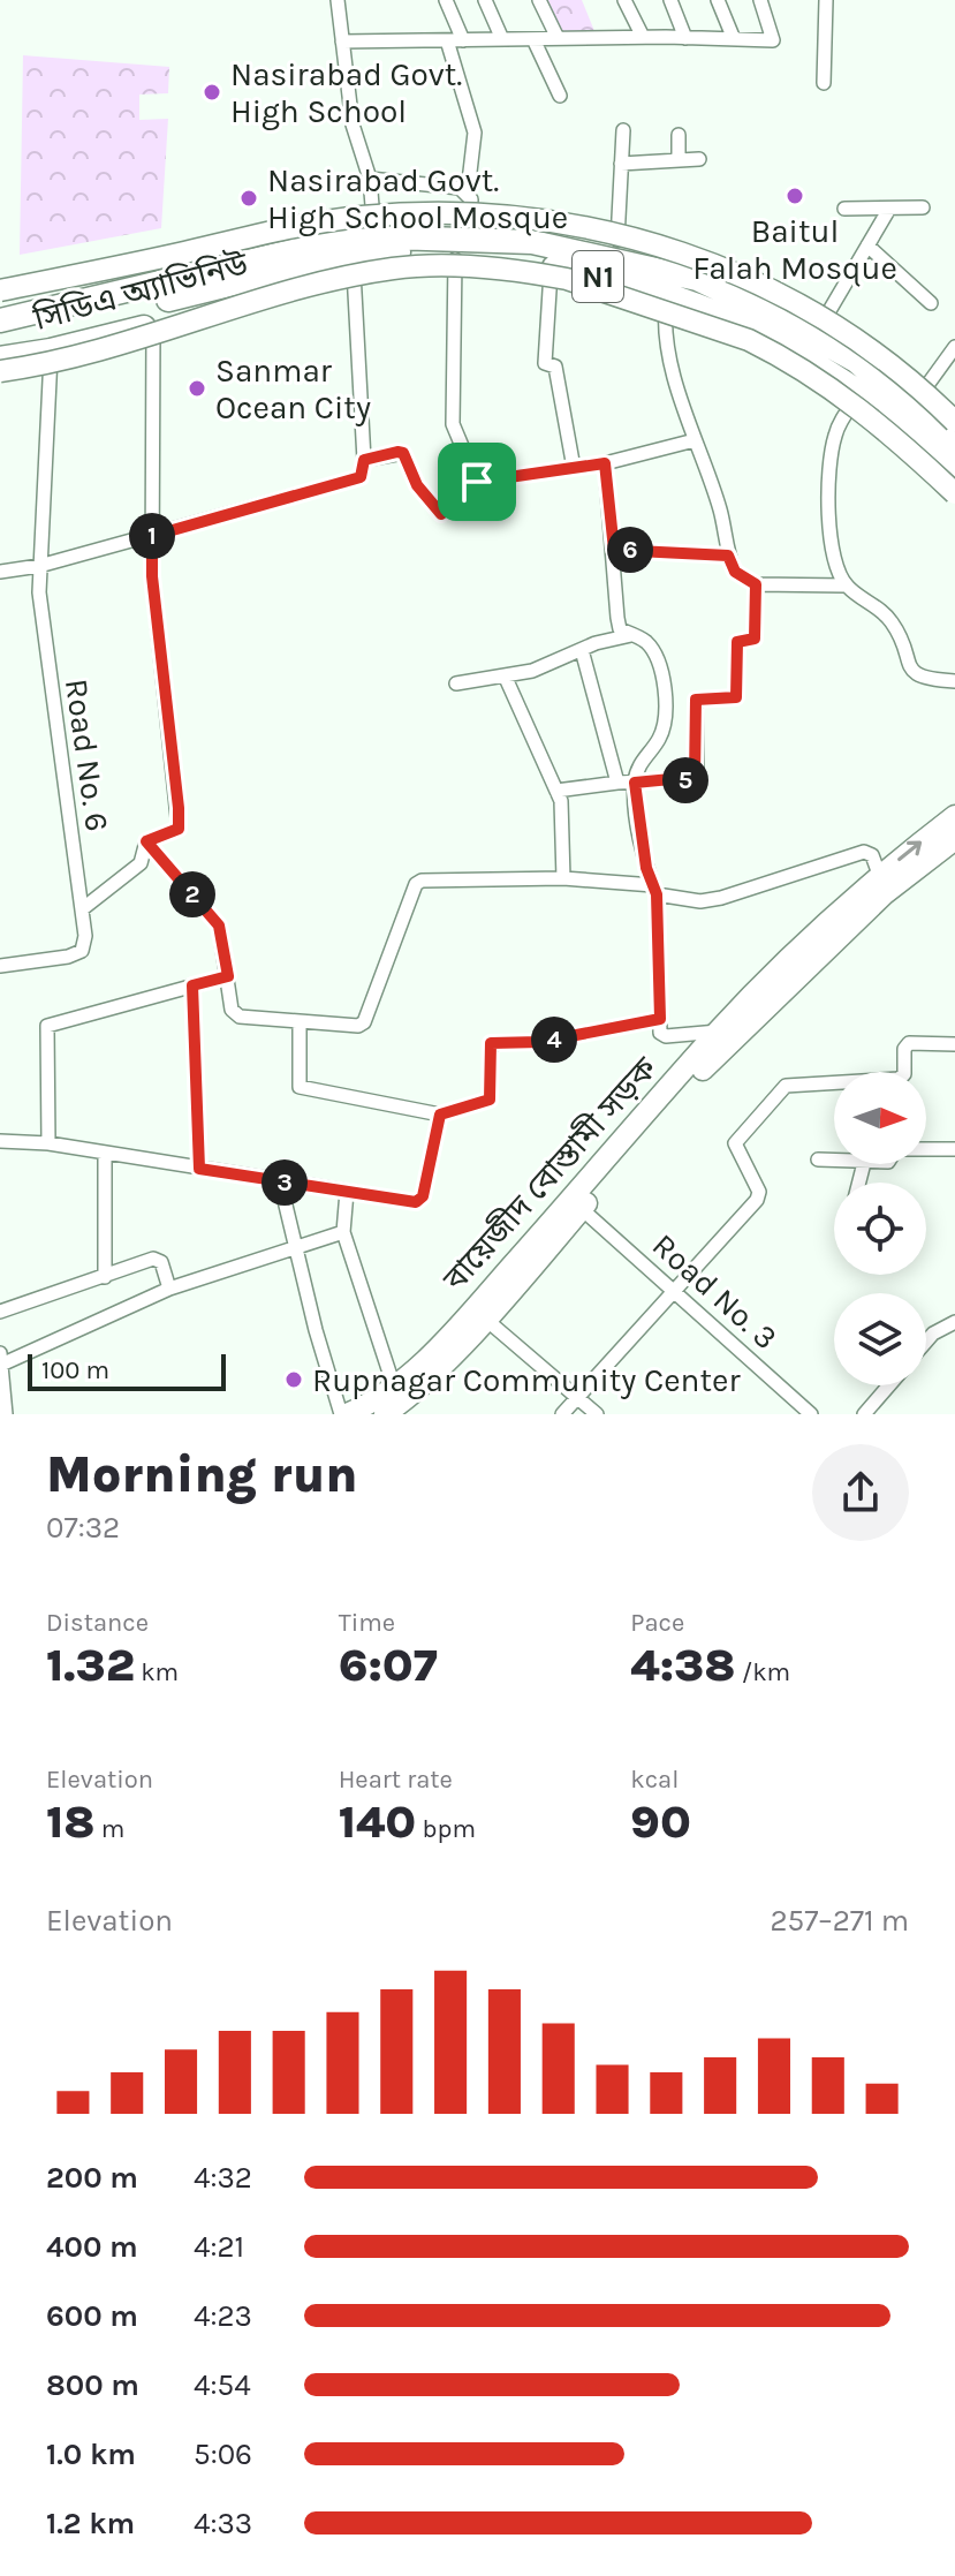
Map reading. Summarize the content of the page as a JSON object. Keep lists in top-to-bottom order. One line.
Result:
{"streets":{"highway":["N1","সিডিএ অ্যাভিনিউ"],"main road":["বায়েজীদ বোস্তামী সড়ক"],"street":["Road No. 6","Road No. 3"]},"crossings":[["সিডিএ অ্যাভিনিউ","Road No. 6"],["বায়েজীদ বোস্তামী সড়ক","Road No. 3"]],"places":["Nasirabad Govt. High School","Baitul Falah Mosque","Nasirabad Govt. High School Mosque","Sanmar Ocean City","Rupnagar Community Center"],"scale_bar":"100 m","north":"right","page":{"pins":["1","6","5","2","4","3"],"scale":"100 m","heading":["Morning run","07:32"],"stats":[["Distance","1.32 km"],["Time","6:07"],["Pace","4:38 /km"],["Elevation","18 m"],["Heart rate","140 bpm"],["kcal","90"]],"chart":["Elevation","257–271 m"],"list":[{"name":"200 m","note":"4:32"},{"name":"400 m","note":"4:21"},{"name":"600 m","note":"4:23"},{"name":"800 m","note":"4:54"},{"name":"1.0 km","note":"5:06"},{"name":"1.2 km","note":"4:33"}]}}
